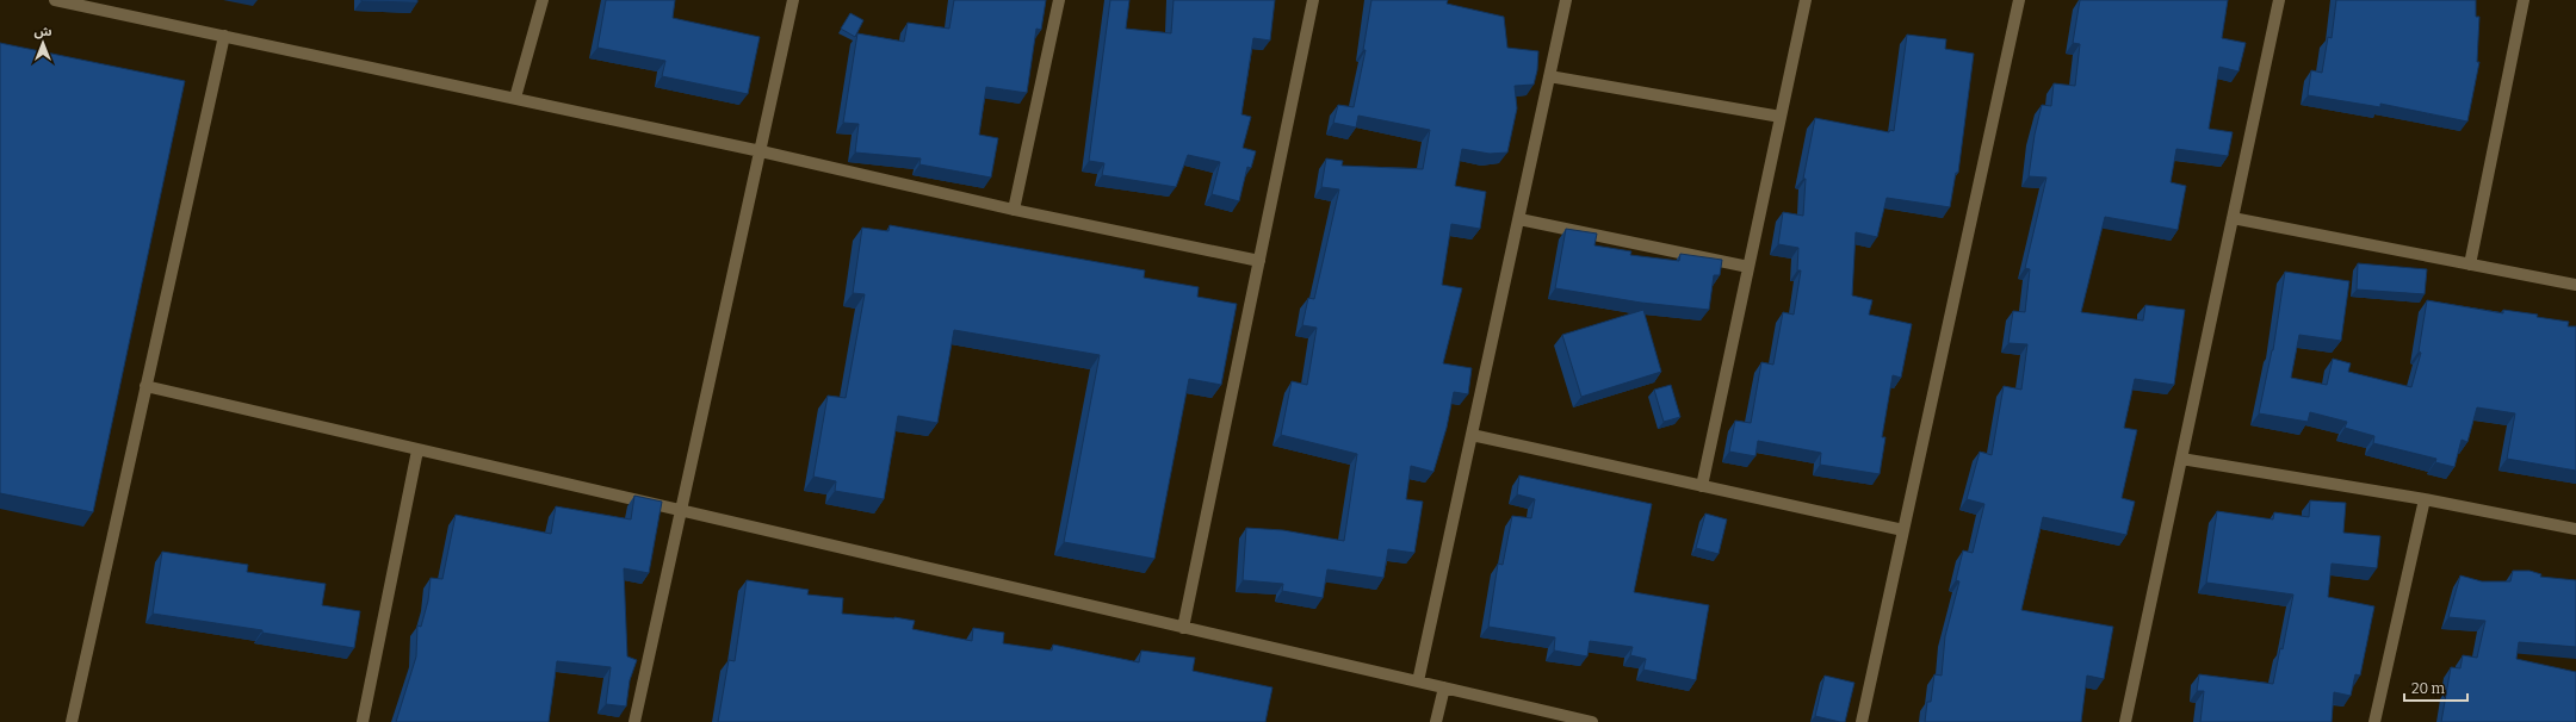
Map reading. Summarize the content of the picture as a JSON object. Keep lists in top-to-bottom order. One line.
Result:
{"scale_bar":"20 m","north":"top"}
